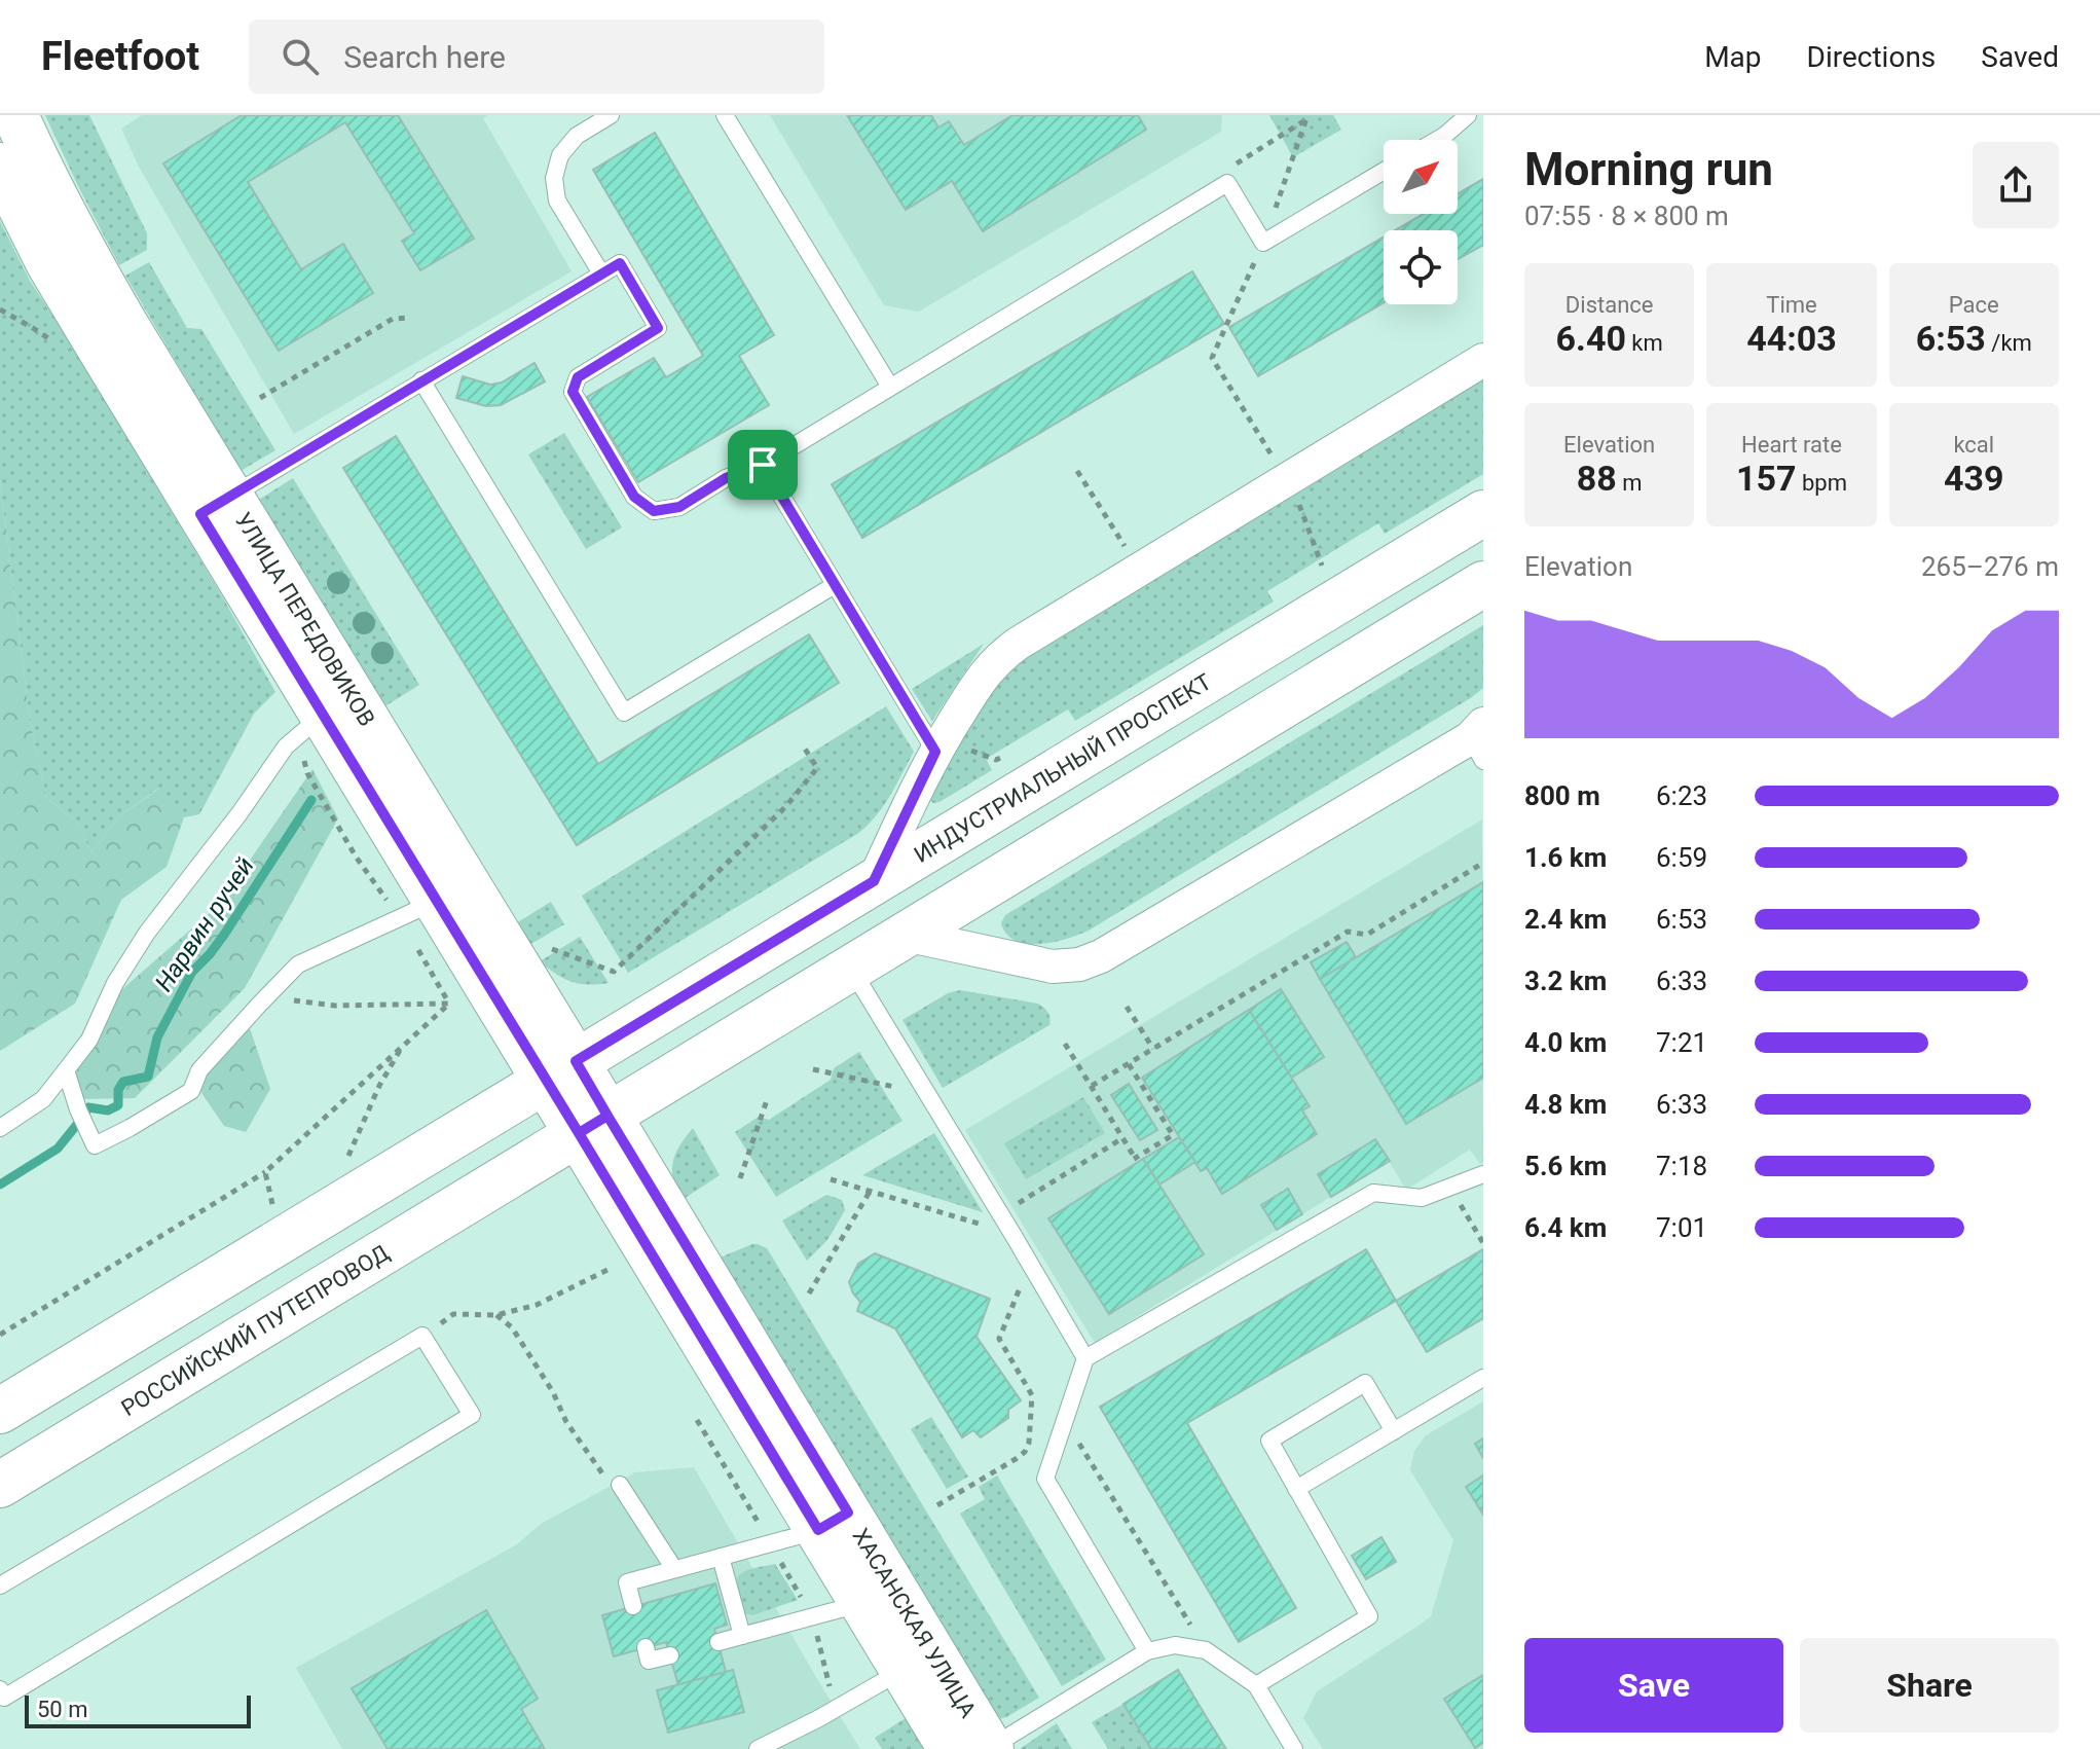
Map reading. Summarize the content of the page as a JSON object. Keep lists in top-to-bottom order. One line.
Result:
{"streets":{"main road":["УЛИЦА ПЕРЕДОВИКОВ","ИНДУСТРИАЛЬНЫЙ ПРОСПЕКТ","РОССИЙСКИЙ ПУТЕПРОВОД","ХАСАНСКАЯ УЛИЦА"]},"crossings":[["УЛИЦА ПЕРЕДОВИКОВ","ИНДУСТРИАЛЬНЫЙ ПРОСПЕКТ"],["УЛИЦА ПЕРЕДОВИКОВ","ХАСАНСКАЯ УЛИЦА"],["ИНДУСТРИАЛЬНЫЙ ПРОСПЕКТ","ХАСАНСКАЯ УЛИЦА"],["РОССИЙСКИЙ ПУТЕПРОВОД","ХАСАНСКАЯ УЛИЦА"]],"water":["Нарвин ручей"],"scale_bar":"50 m","north":"top right","page":{"header":"Fleetfoot","search":"Search here","nav":["Map","Directions","Saved"],"heading":["Morning run","07:55 · 8 × 800 m"],"stats":[["Distance","6.40 km"],["Time","44:03"],["Pace","6:53 /km"],["Elevation","88 m"],["Heart rate","157 bpm"],["kcal","439"]],"chart":["Elevation","265–276 m"],"list":[{"name":"800 m","note":"6:23"},{"name":"1.6 km","note":"6:59"},{"name":"2.4 km","note":"6:53"},{"name":"3.2 km","note":"6:33"},{"name":"4.0 km","note":"7:21"},{"name":"4.8 km","note":"6:33"},{"name":"5.6 km","note":"7:18"},{"name":"6.4 km","note":"7:01"}],"buttons":["Save","Share"],"scale":"50 m"}}
